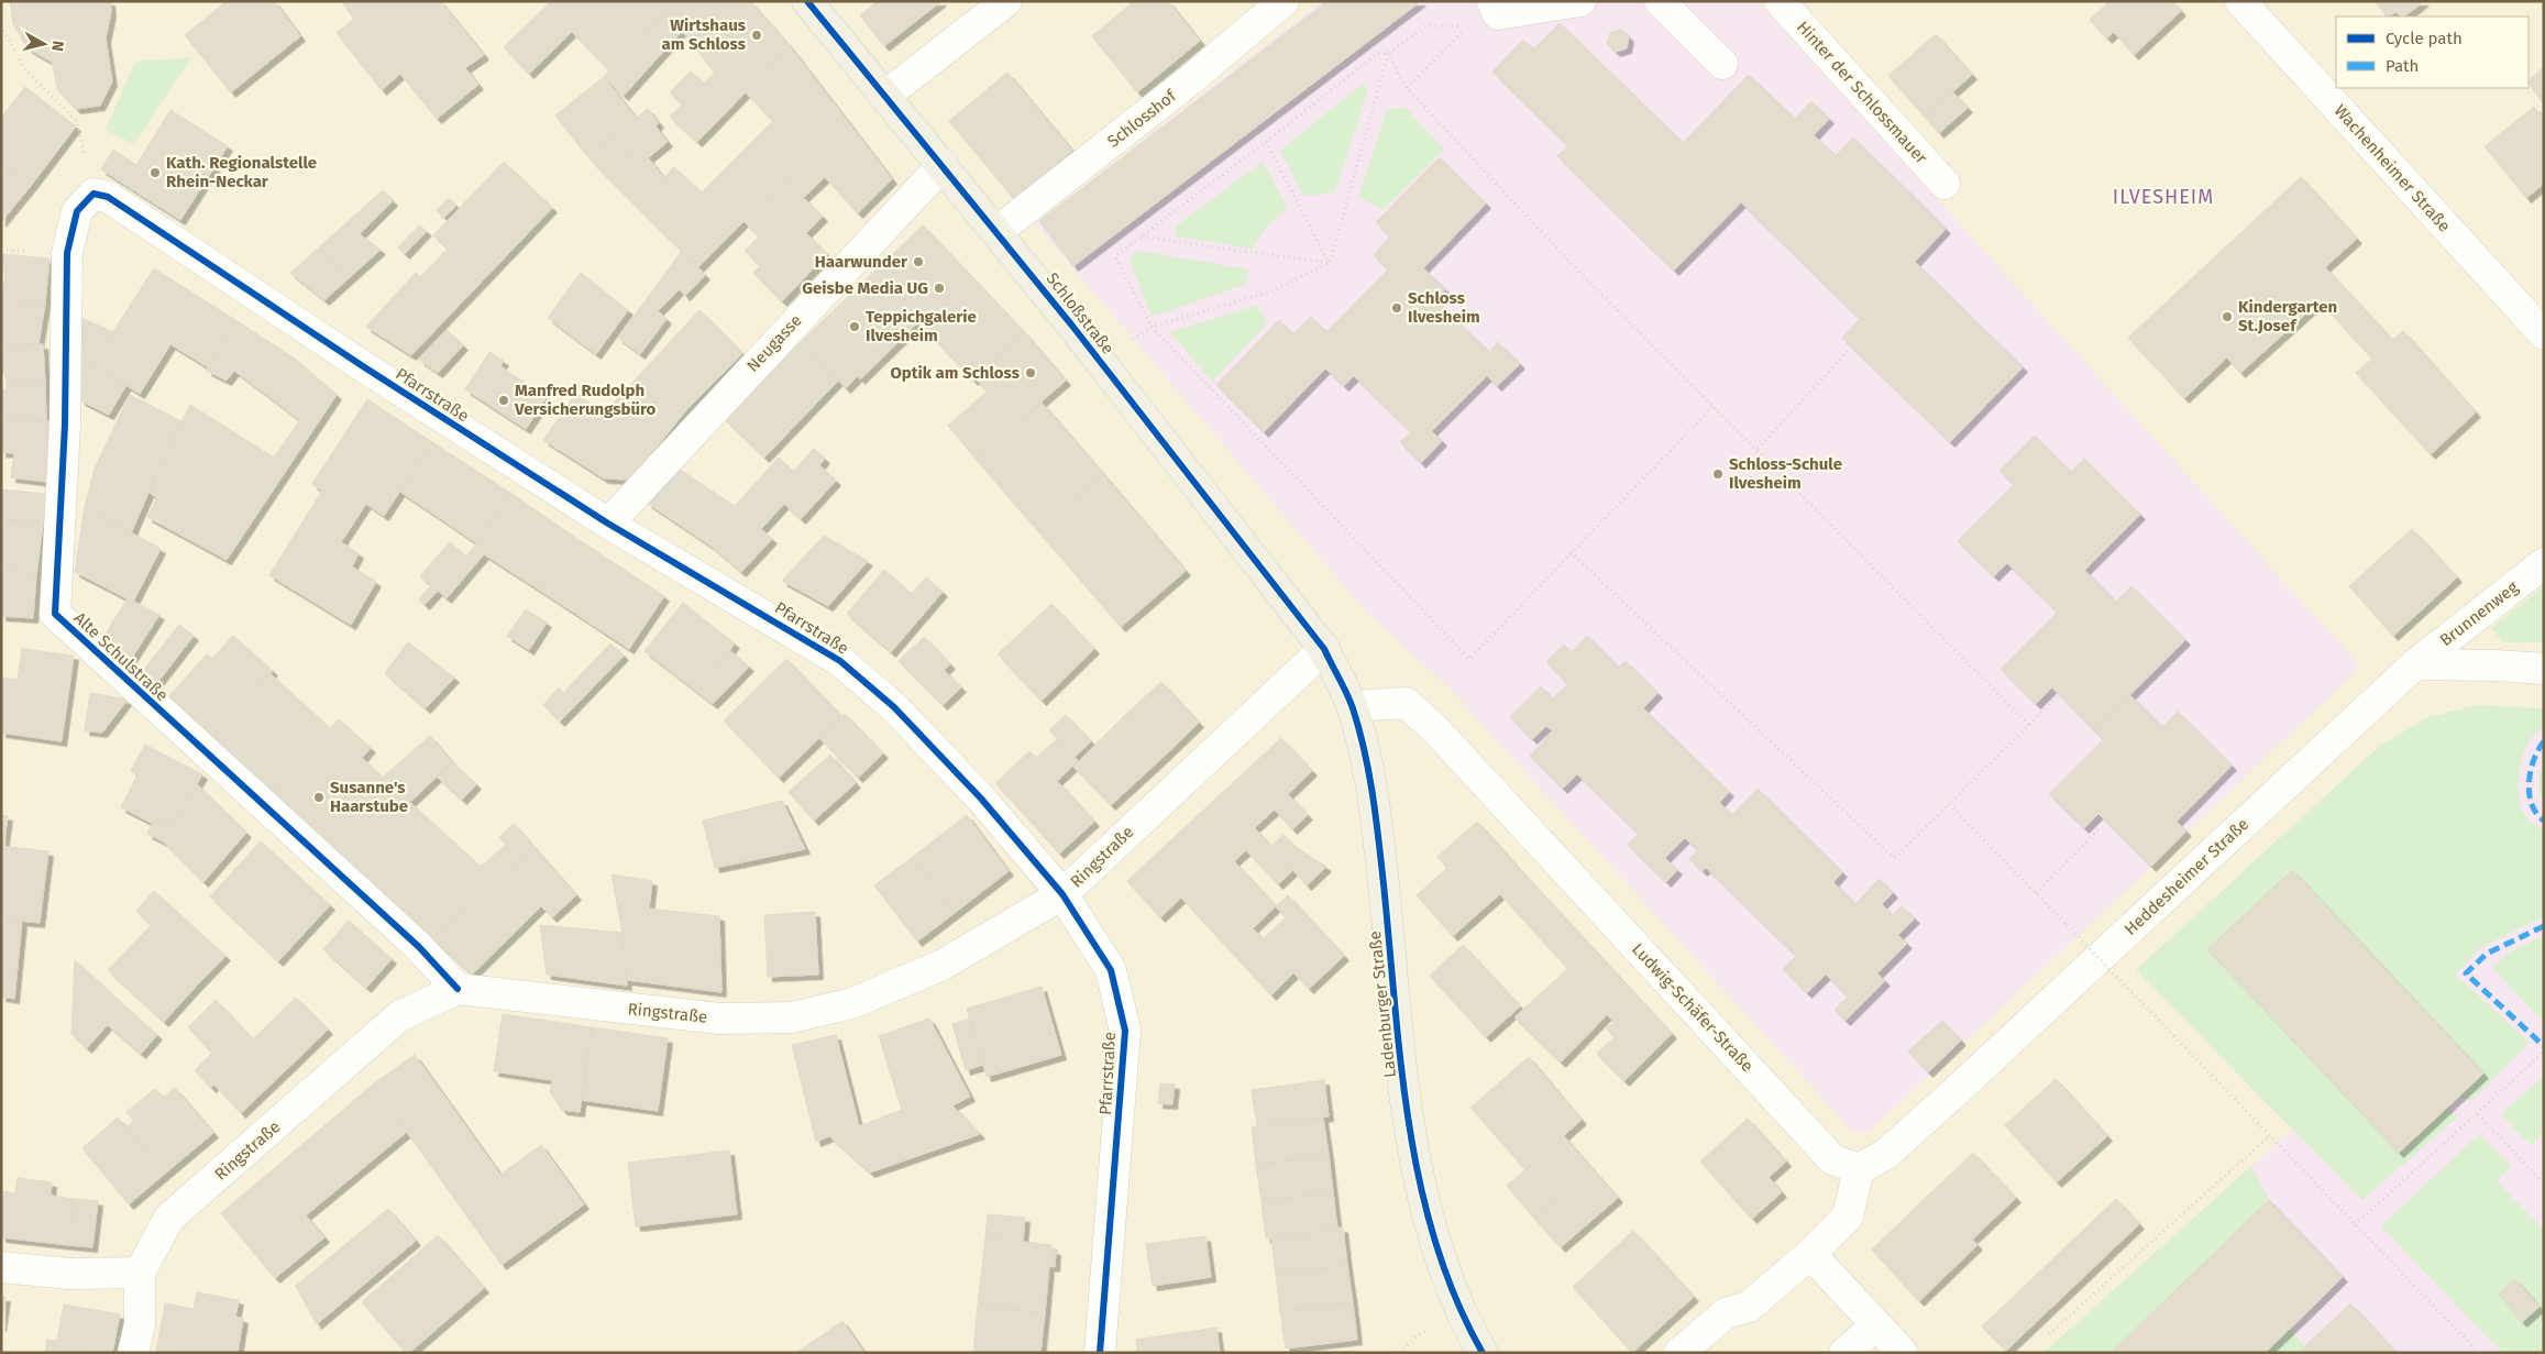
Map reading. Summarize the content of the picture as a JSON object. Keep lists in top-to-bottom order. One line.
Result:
{"streets":{"main road":["Schloßstraße","Ladenburger Straße"],"street":["Hinter der Schlossmauer","Schlosshof","Wachenheimer Straße","Neugasse","Pfarrstraße","Brunnenweg","Alte Schulstraße","Ringstraße","Heddesheimer Straße","Ludwig-Schäfer-Straße"]},"crossings":[["Schlosshof","Schloßstraße"],["Schloßstraße","Neugasse"],["Schloßstraße","Ringstraße"],["Schloßstraße","Ladenburger Straße"],["Neugasse","Pfarrstraße"],["Pfarrstraße","Alte Schulstraße"],["Pfarrstraße","Ringstraße"],["Brunnenweg","Heddesheimer Straße"],["Alte Schulstraße","Ringstraße"],["Ringstraße","Ladenburger Straße"],["Heddesheimer Straße","Ludwig-Schäfer-Straße"],["Ladenburger Straße","Ludwig-Schäfer-Straße"]],"districts":["ILVESHEIM"],"places":["Wirtshaus am Schloss","Kath. Regionalstelle Rhein-Neckar","Haarwunder","Geisbe Media UG","Schloss Ilvesheim","Kindergarten St.Josef","Teppichgalerie Ilvesheim","Optik am Schloss","Manfred Rudolph Versicherungsbüro","Schloss-Schule Ilvesheim","Susanne's Haarstube"],"legend":["Cycle path","Path"],"north":"right"}
